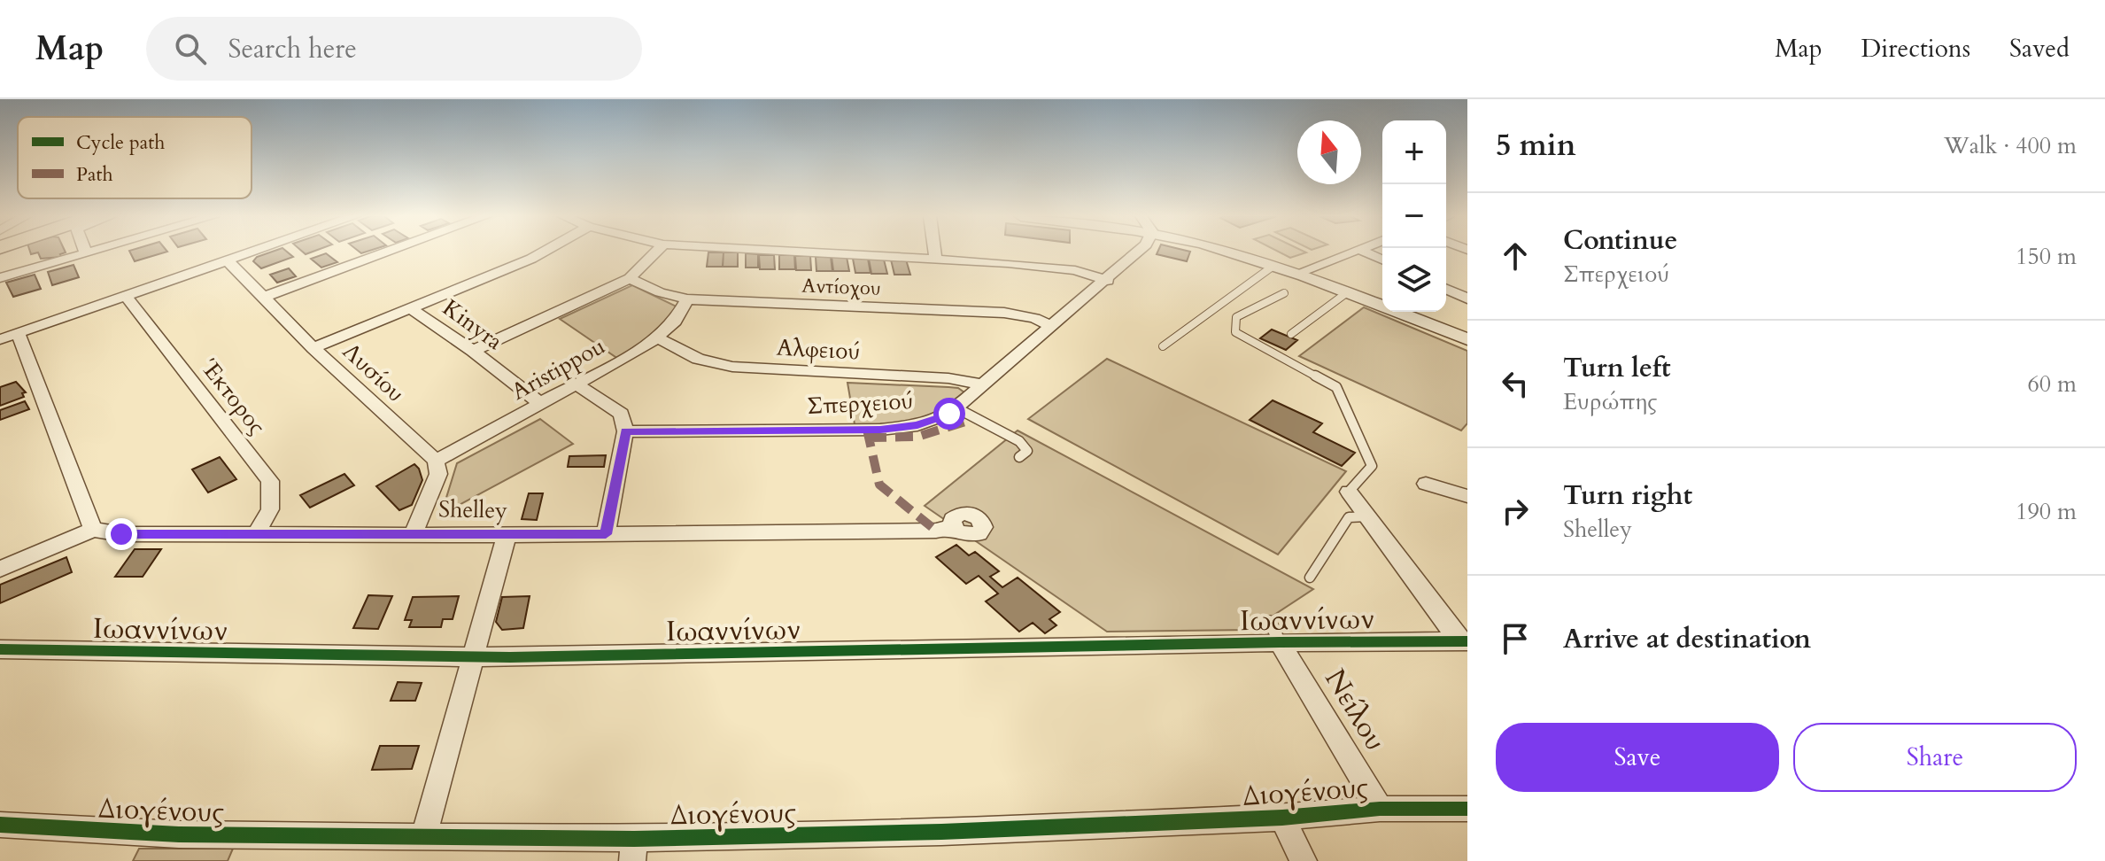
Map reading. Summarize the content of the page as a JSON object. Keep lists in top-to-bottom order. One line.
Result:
{"streets":{"street":["Αντίοχου","Kinyra","Αλφειού","Aristippou","Λυσίου","Έκτορος","Σπερχειού","Shelley","Ιωαννίνων","Νείλου","Διογένους"]},"crossings":[["Αντίοχου","Aristippou"],["Αντίοχου","Σπερχειού"],["Kinyra","Aristippou"],["Αλφειού","Aristippou"],["Αλφειού","Σπερχειού"],["Aristippou","Λυσίου"],["Έκτορος","Shelley"],["Ιωαννίνων","Νείλου"],["Νείλου","Διογένους"]],"legend":["Cycle path","Path"],"north":"top","page":{"header":"Map","search":"Search here","nav":["Map","Directions","Saved"],"heading":["5 min","Walk · 400 m"],"map_buttons":["+","−"],"list":[["Continue","Σπερχειού","150 m"],["Turn left","Ευρώπης","60 m"],["Turn right","Shelley","190 m"],"Arrive at destination"],"buttons":["Save","Share"]}}
